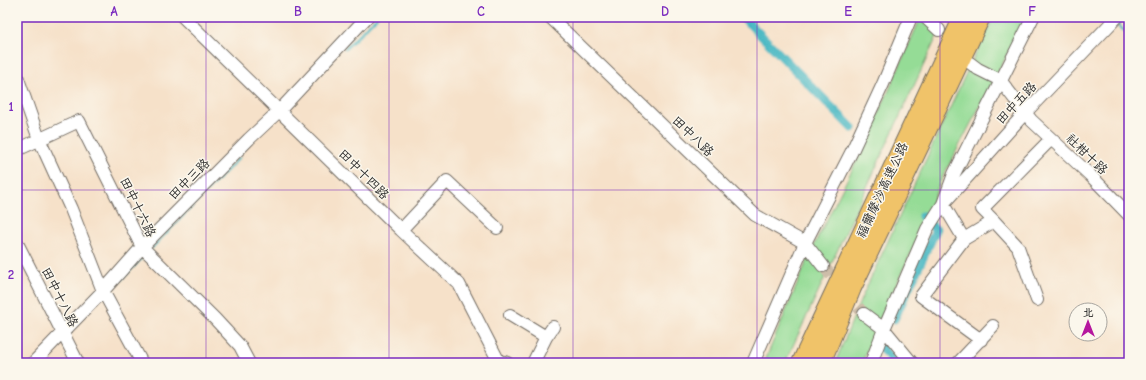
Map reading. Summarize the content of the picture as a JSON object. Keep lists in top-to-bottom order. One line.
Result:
{"streets":{"highway":["福爾摩沙高速公路"],"street":["田中五路","田中八路","社柑十路","田中十四路","田中三路","田中十六路","田中十八路"]},"crossings":[["田中五路","社柑十路"],["田中十四路","田中三路"],["田中三路","田中十六路"],["田中三路","田中十八路"]],"north":"top","grid":{"columns":["A","B","C","D","E","F"],"rows":["1","2"]}}
